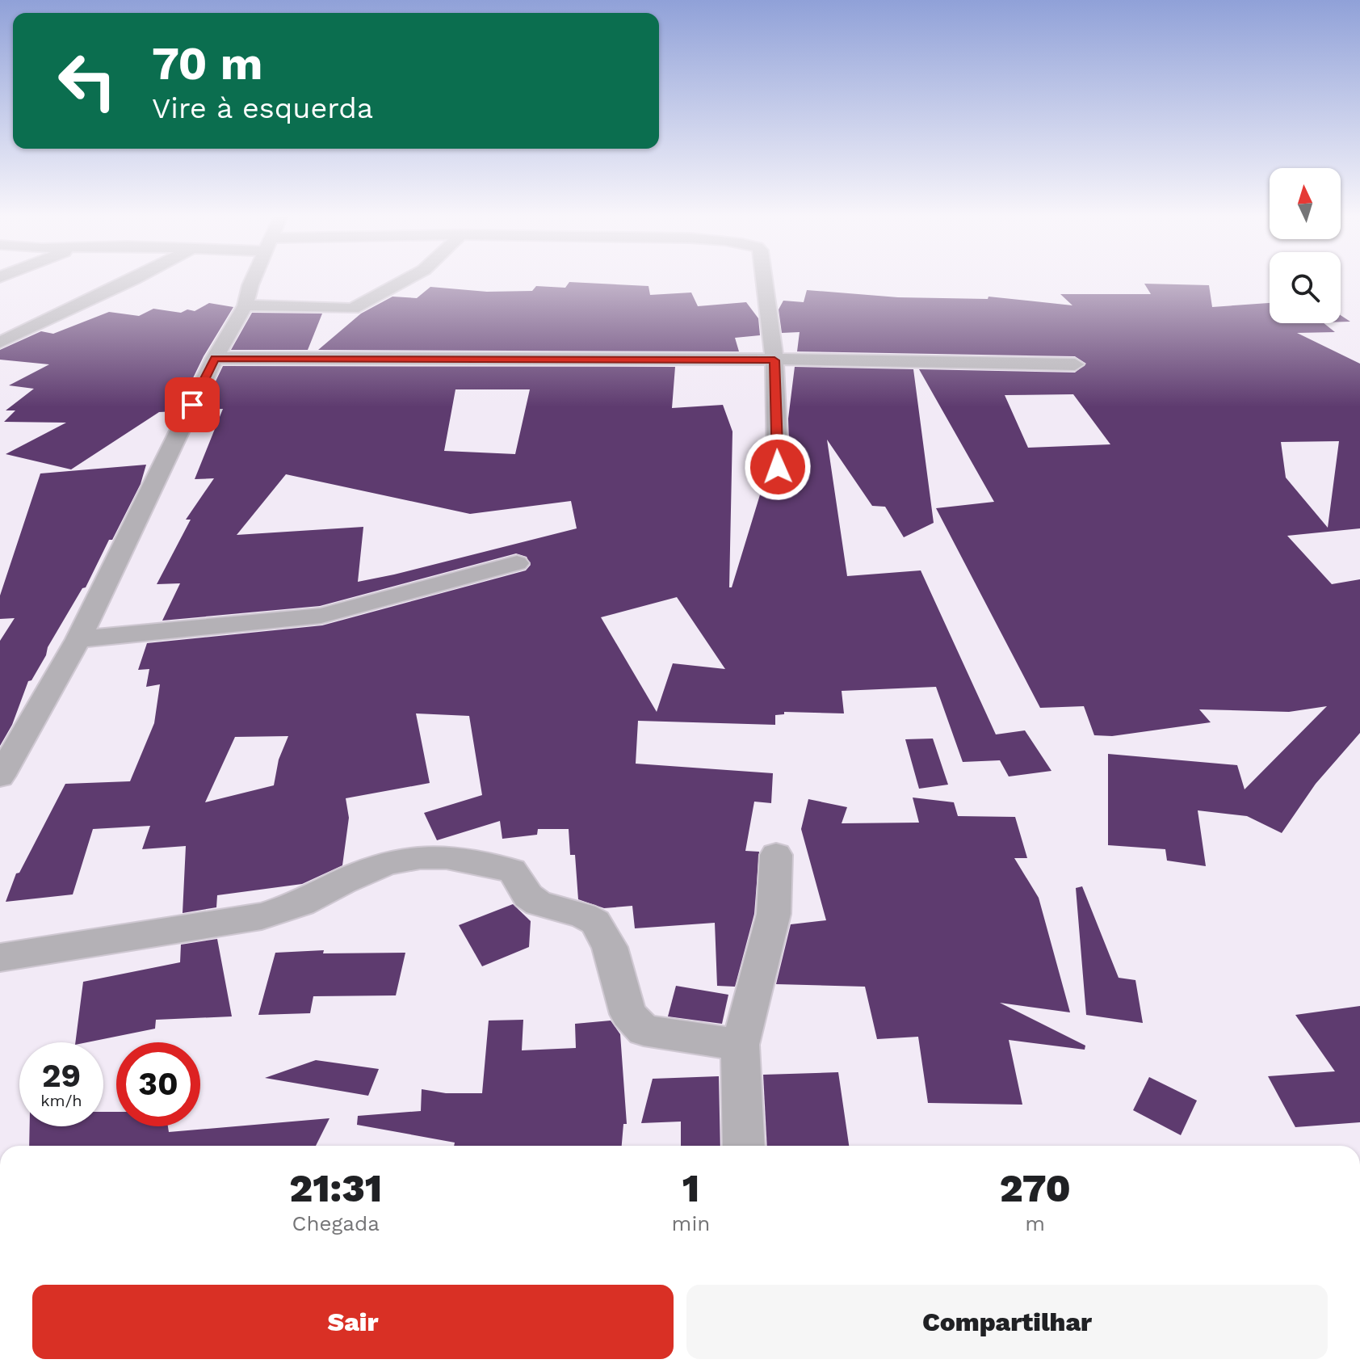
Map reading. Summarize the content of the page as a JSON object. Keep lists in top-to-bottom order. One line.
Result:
{"north":"top","page":{"turn":["70 m","Vire à esquerda"],"speed":"29 km/h","limit":"30","eta":["21:31","Chegada","1","min","270","m"],"buttons":["Sair","Compartilhar"]}}
